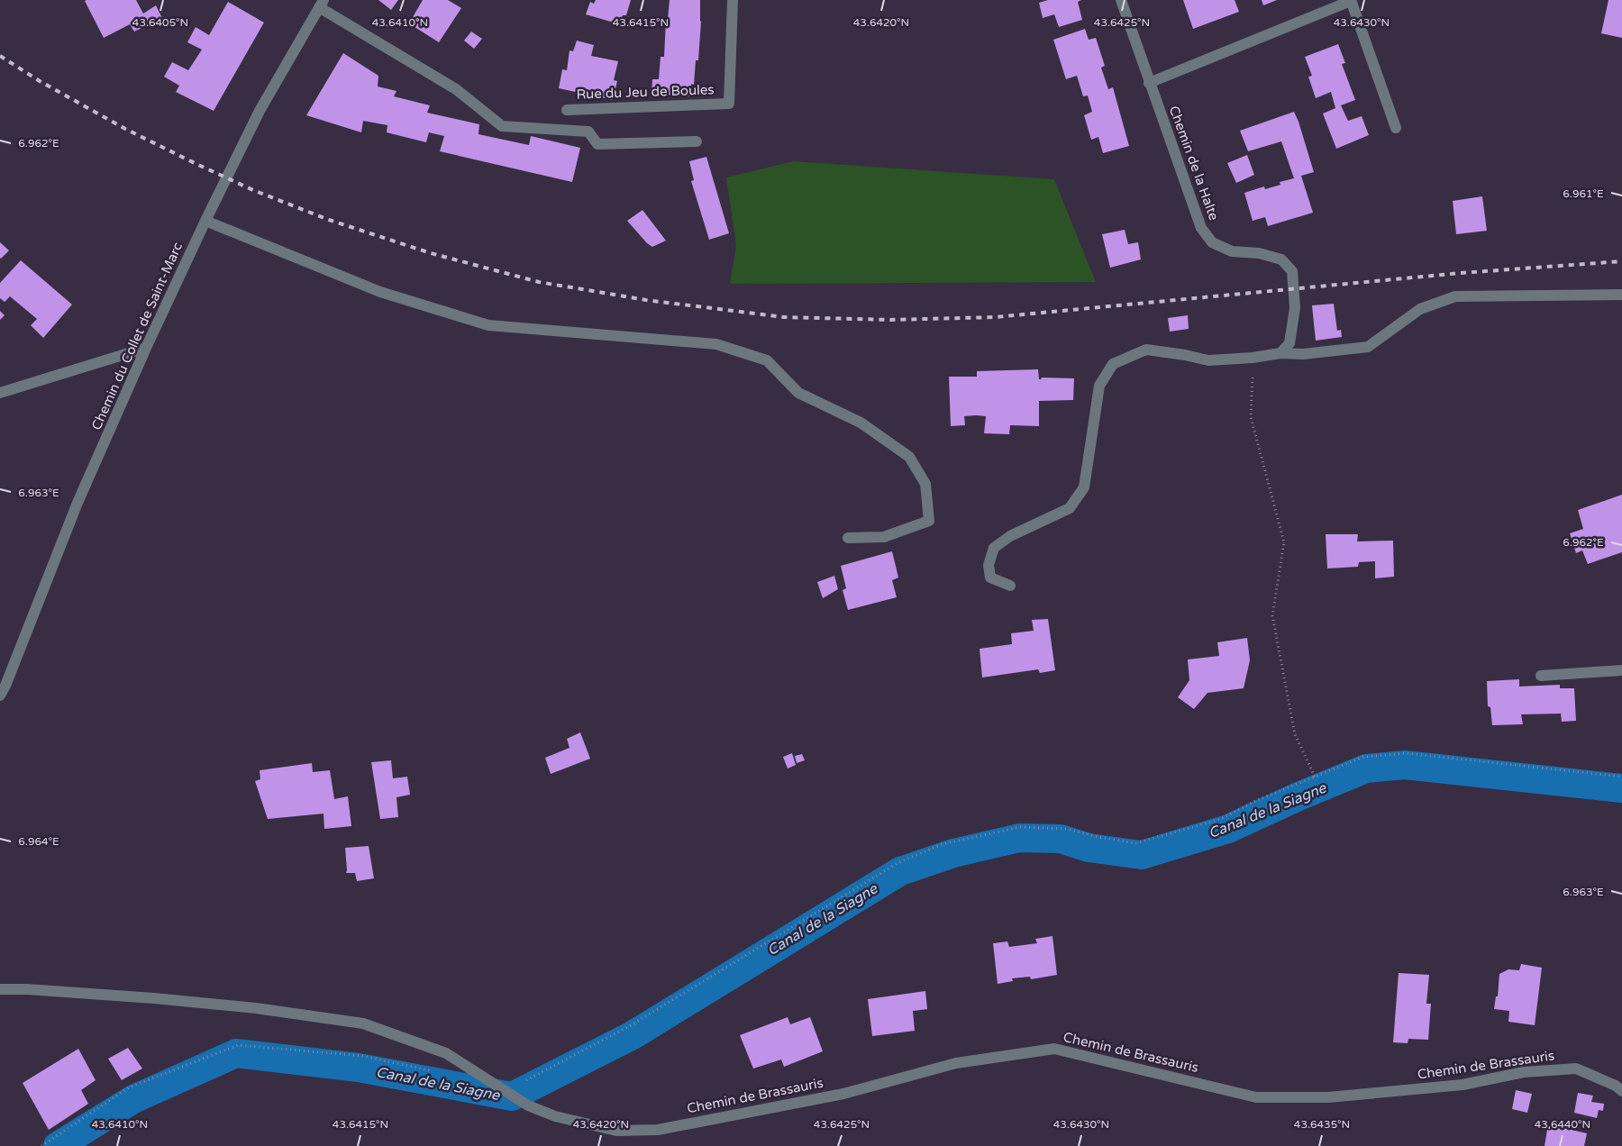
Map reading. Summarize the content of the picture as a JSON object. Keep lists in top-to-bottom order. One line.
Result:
{"streets":{"street":["Rue du Jeu de Boules","Chemin de la Halte","Chemin du Collet de Saint-Marc","Chemin de Brassauris"]},"water":["Canal de la Siagne"],"coordinates":["43.6405°N","43.6410°N","43.6415°N","43.6420°N","43.6425°N","43.6430°N","6.962°E","6.961°E","6.963°E","6.964°E","43.6435°N","43.6440°N"]}
